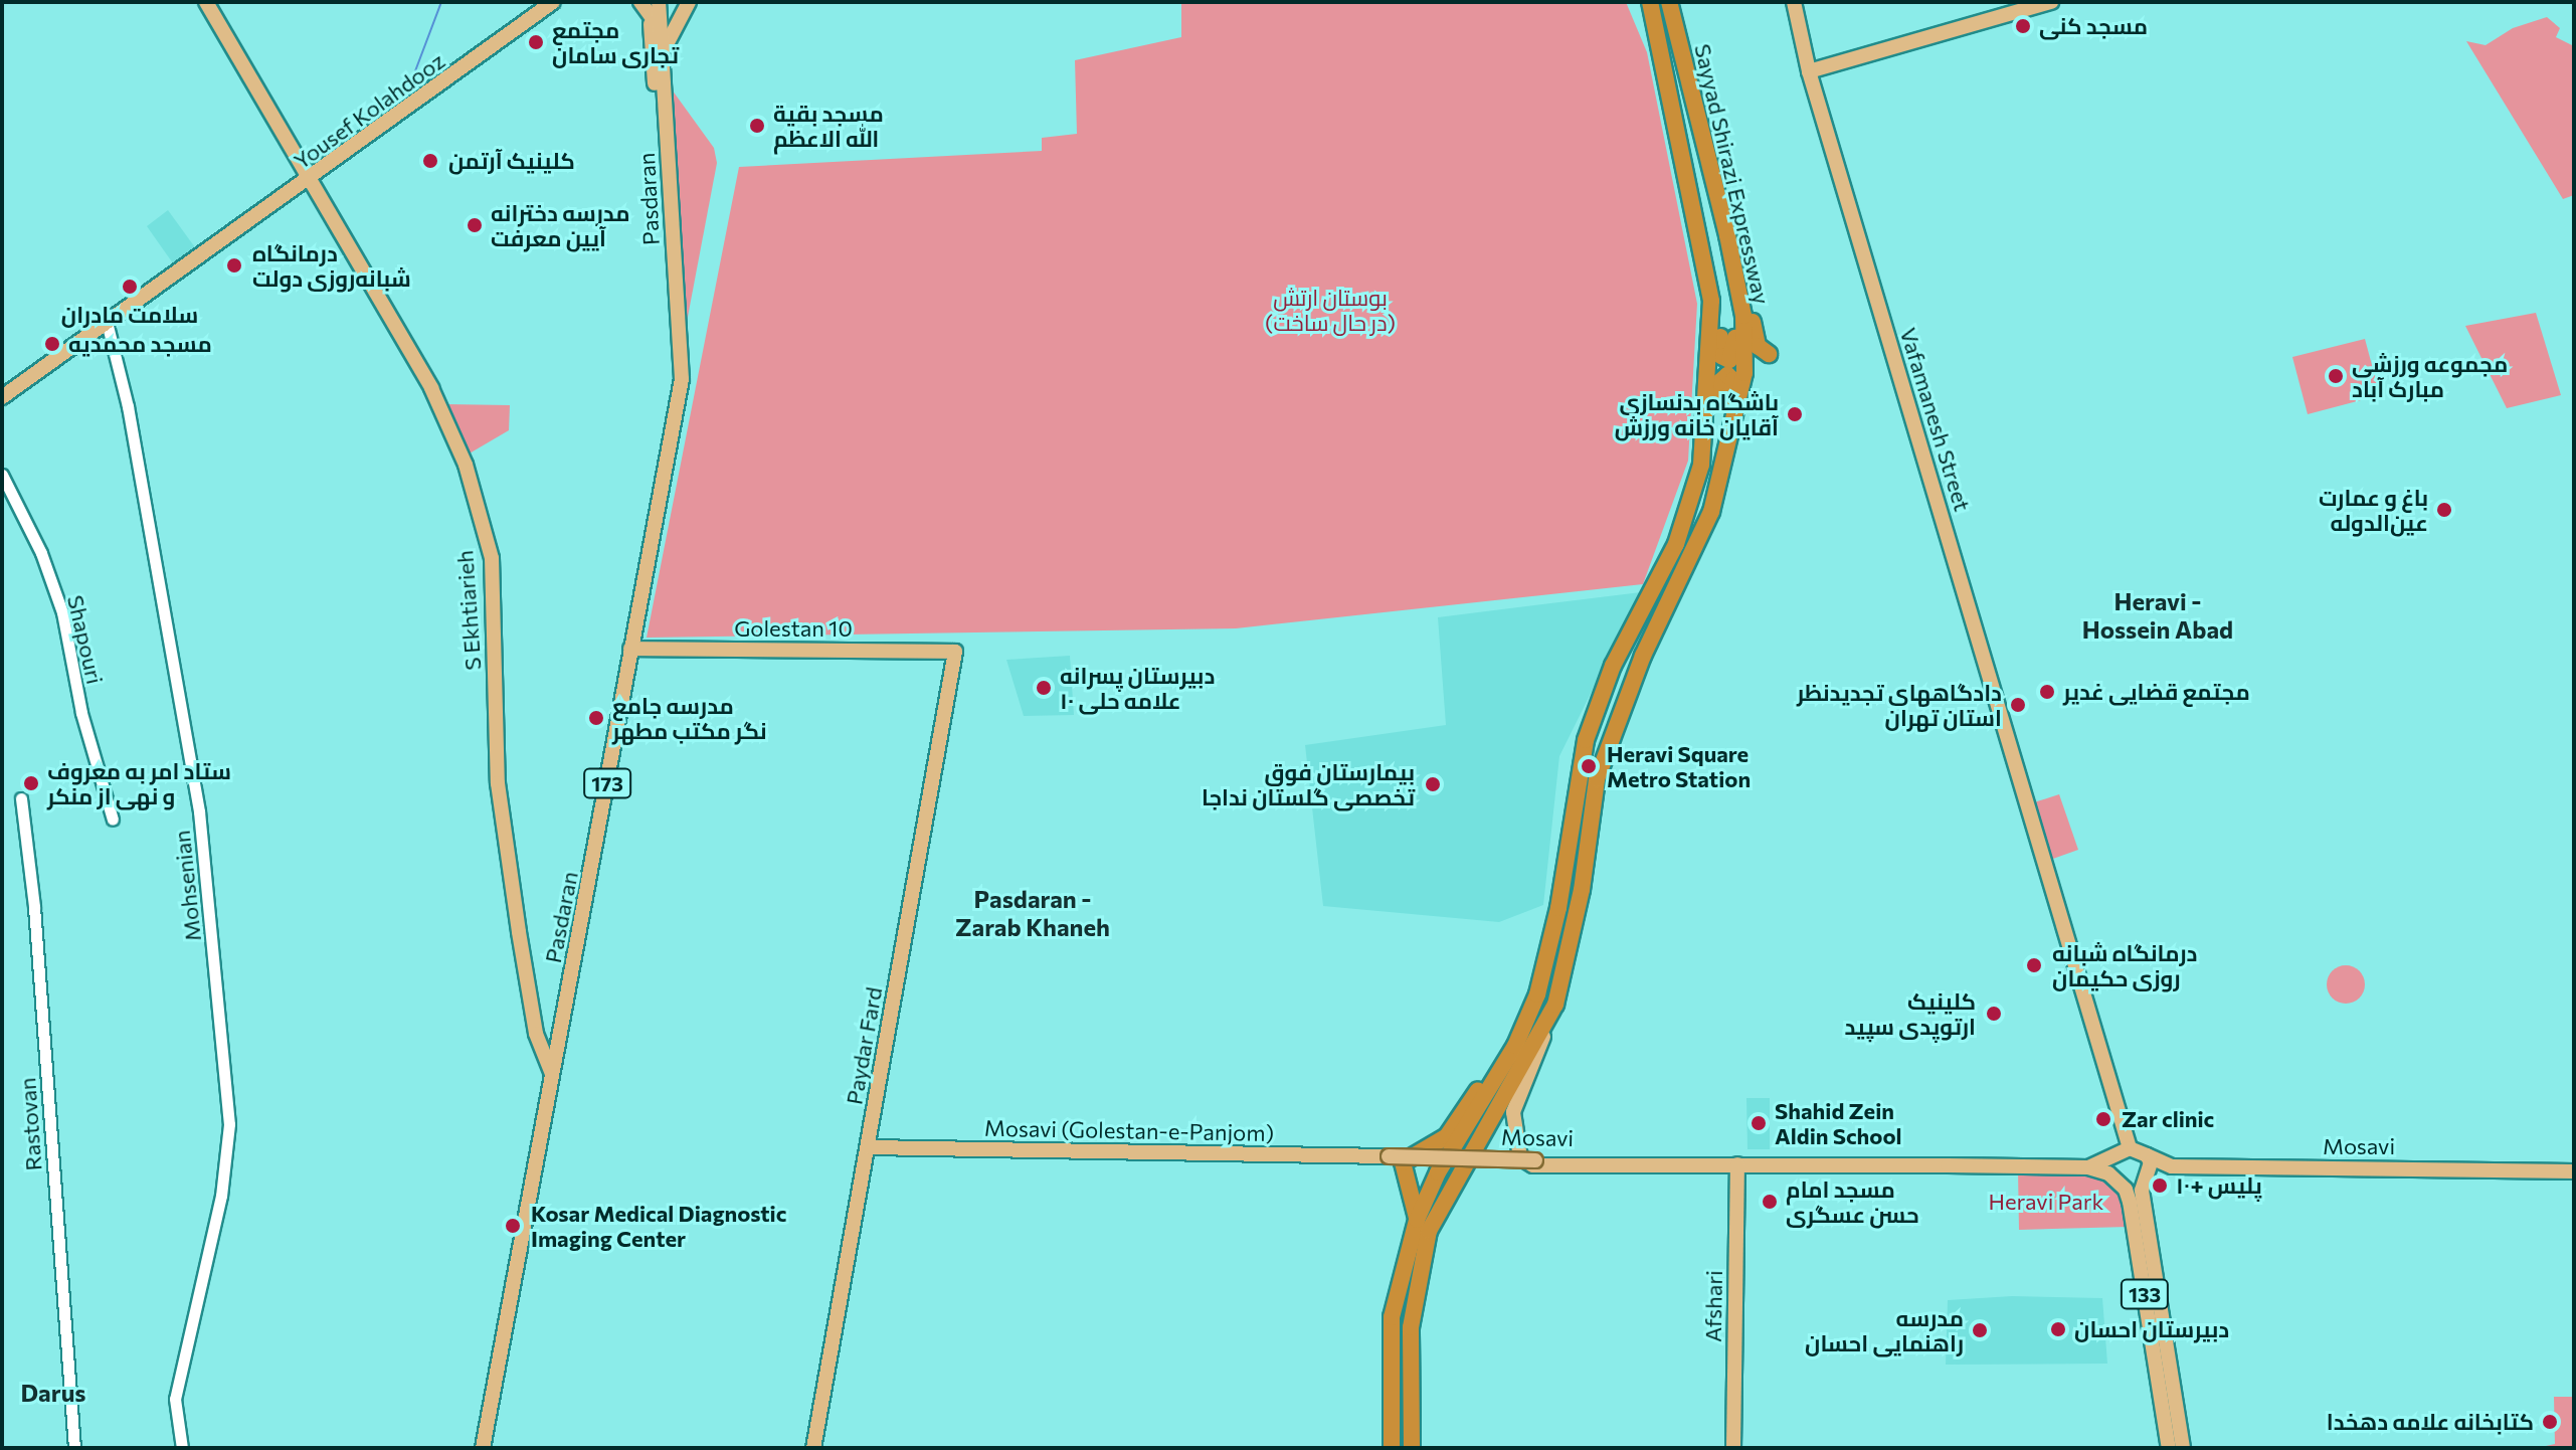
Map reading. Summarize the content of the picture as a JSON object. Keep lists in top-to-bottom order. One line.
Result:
{"streets":{"highway":["Sayyad Shirazi Expressway"],"main road":["Yousef Kolahdooz","Pasdaran","Vafamanesh Street","S Ekhtiarieh","Golestan 10","173","Paydar Fard","Mosavi (Golestan-e-Panjom)","Mosavi","133","Afshari"],"street":["Shapouri","Mohsenian","Rastovan"]},"crossings":[["Yousef Kolahdooz","S Ekhtiarieh"],["Yousef Kolahdooz","Mohsenian"],["Pasdaran","S Ekhtiarieh"],["Pasdaran","Golestan 10"],["Vafamanesh Street","Mosavi"],["Golestan 10","Paydar Fard"],["Paydar Fard","Mosavi (Golestan-e-Panjom)"],["Mosavi (Golestan-e-Panjom)","Mosavi"],["Mosavi","133"],["Mosavi","Afshari"]],"districts":["Heravi - Hossein Abad","Pasdaran - Zarab Khaneh","Darus"],"parks":["بوستان ارتش (در حال ساخت)","Heravi Park"],"places":["مسجد کنی","مجتمع تجاری سامان","مسجد بقیة الله الاعظم","کلینیک آرتمن","مدرسه دخترانه آیین معرفت","درمانگاه شبانه‌روزی دولت","سلامت مادران","مسجد محمدیه","مجموعه ورزشی مبارک آباد","باشگاه بدنسازی آقایان خانه ورزش","باغ و عمارت عین‌الدوله","دبیرستان پسرانه علامه حلی ۱۰","مجتمع قضایی غدیر","دادگاههای تجدیدنظر استان تهران","مدرسه جامع نگر مکتب مطهر","Heravi Square Metro Station","ستاد امر به معروف و نهی از منکر","بیمارستان فوق تخصصی گلستان نداجا","درمانگاه شبانه روزی حکیمان","کلینیک ارتوپدی سپید","Zar clinic","Shahid Zein Aldin School","پلیس +۱۰","مسجد امام حسن عسگری","Kosar Medical Diagnostic Imaging Center","دبیرستان احسان","مدرسه راهنمایی احسان","کتابخانه علامه دهخدا"]}
